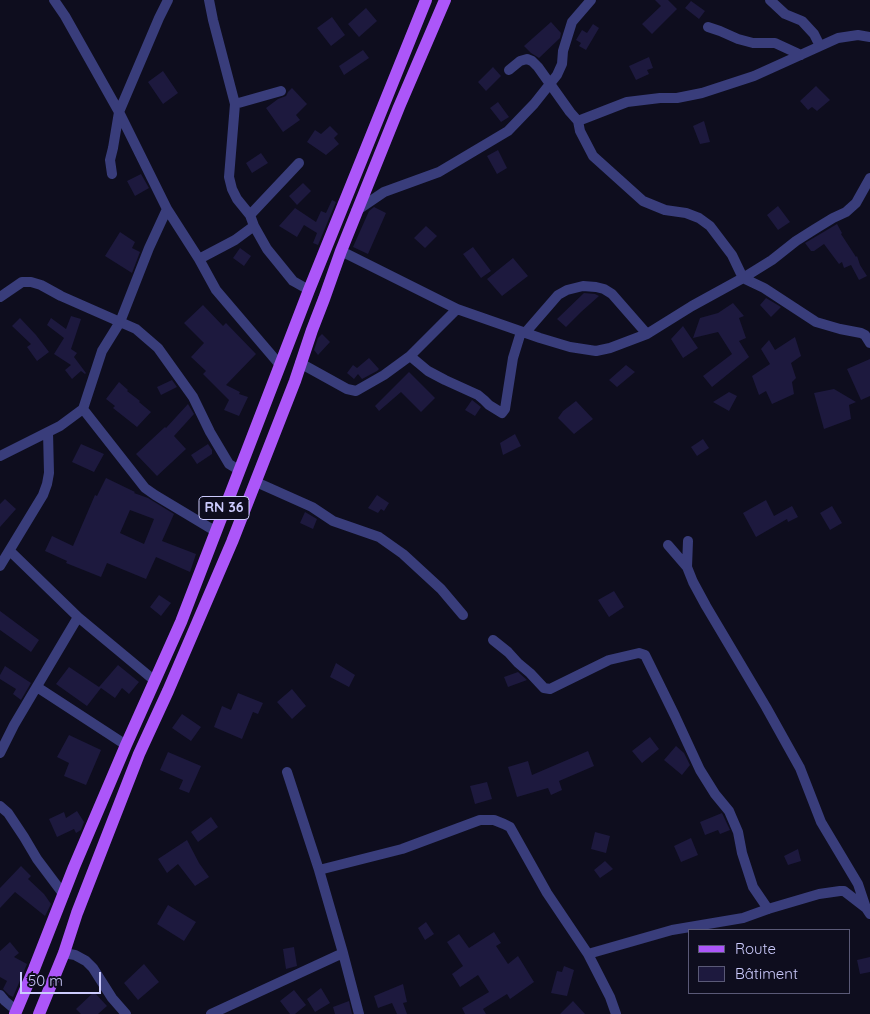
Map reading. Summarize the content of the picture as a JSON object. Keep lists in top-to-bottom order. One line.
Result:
{"streets":{"main road":["RN 36"]},"legend":["Route","Bâtiment"],"scale_bar":"50 m"}
